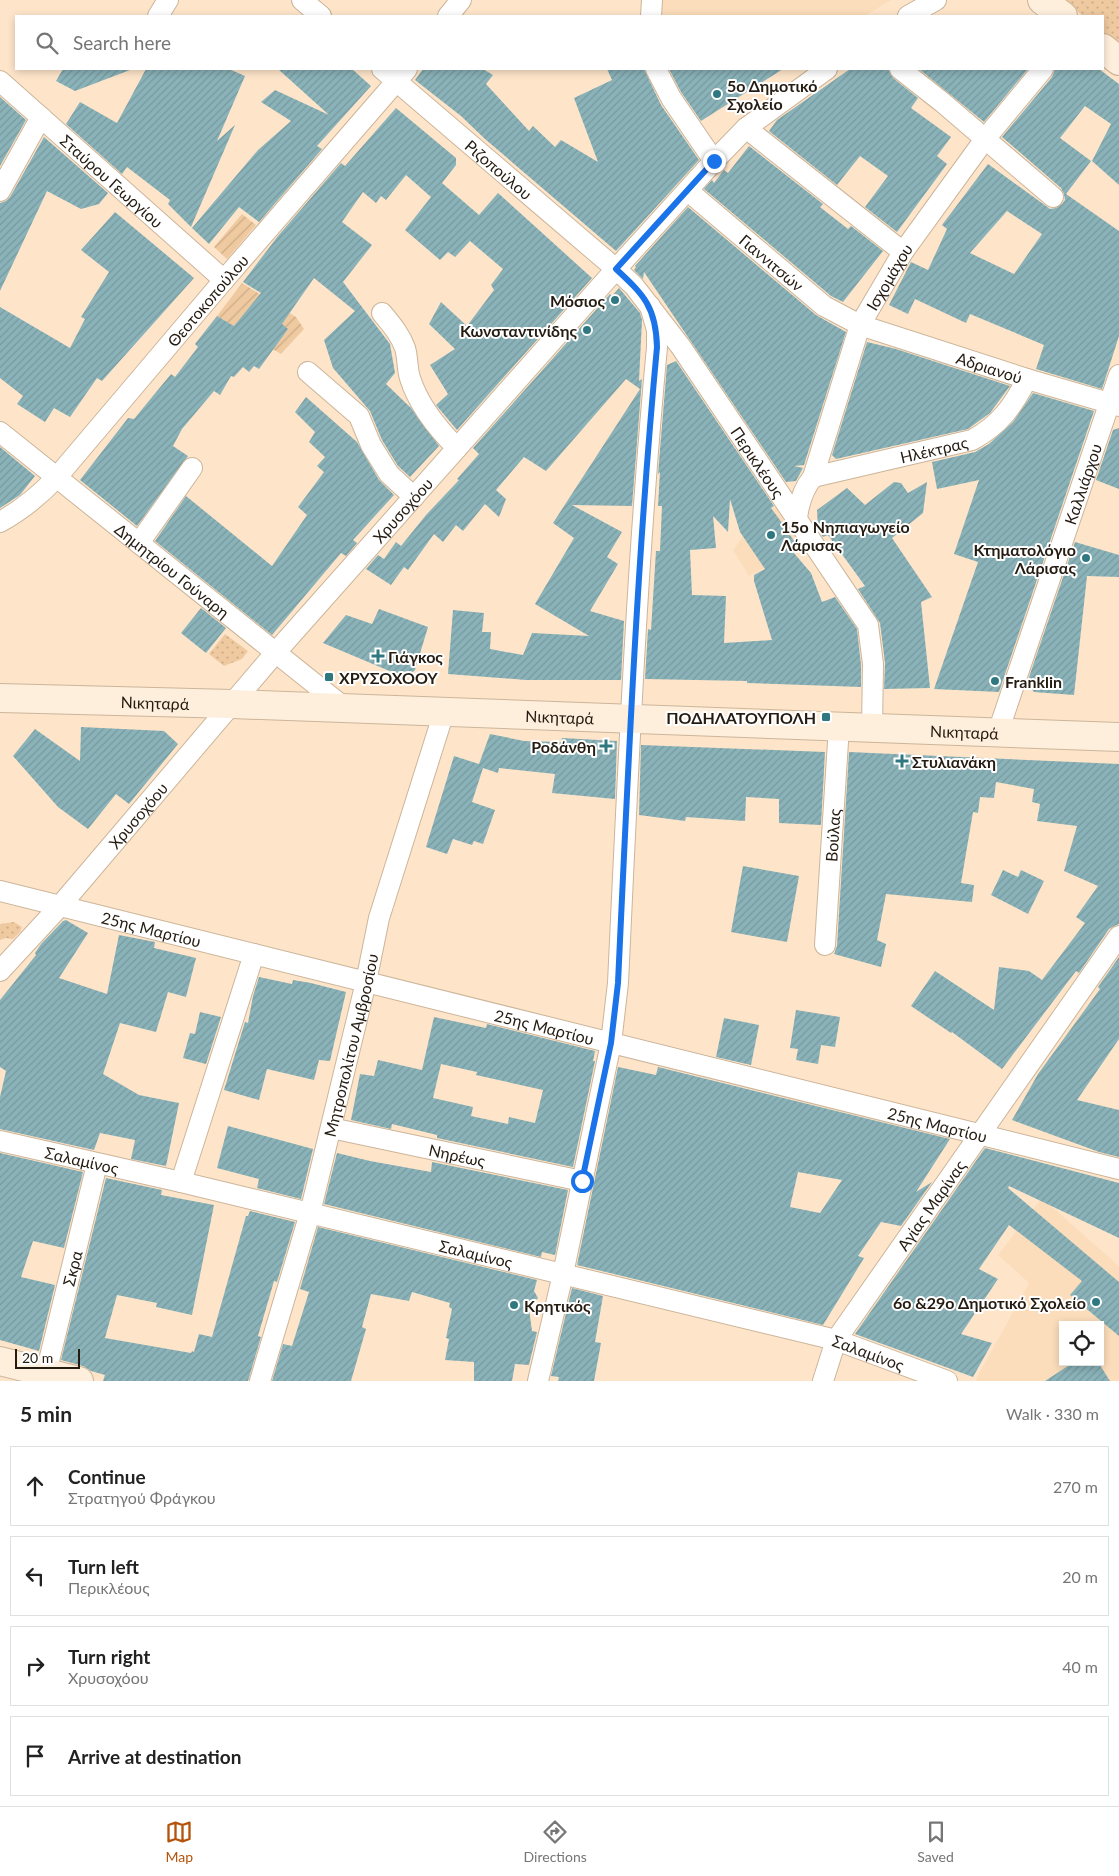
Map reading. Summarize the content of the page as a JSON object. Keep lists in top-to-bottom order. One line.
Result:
{"streets":{"street":["Ριζοπούλου","Σταύρου Γεωργίου","Γιαννιτσών","Ισχομάχου","Θεοτοκοπούλου","Αδριανού","Ηλέκτρας","Περικλέους","Καλλιάρχου","Χρυσοχόου","Δημητρίου Γούναρη","Νικηταρά","Βούλας","25ης Μαρτίου","Μητροπολίτου Αμβροσίου","Νηρέως","Σαλαμίνος","Αγίας Μαρίνας","Σκρα"]},"crossings":[["Ριζοπούλου","Θεοτοκοπούλου"],["Ριζοπούλου","Περικλέους"],["Ριζοπούλου","Χρυσοχόου"],["Σταύρου Γεωργίου","Θεοτοκοπούλου"],["Γιαννιτσών","Ισχομάχου"],["Γιαννιτσών","Αδριανού"],["Γιαννιτσών","Χρυσοχόου"],["Ισχομάχου","Αδριανού"],["Ισχομάχου","Ηλέκτρας"],["Ισχομάχου","Περικλέους"],["Θεοτοκοπούλου","Δημητρίου Γούναρη"],["Αδριανού","Ηλέκτρας"],["Αδριανού","Καλλιάρχου"],["Περικλέους","Χρυσοχόου"],["Περικλέους","Νικηταρά"],["Καλλιάρχου","Νικηταρά"],["Χρυσοχόου","Δημητρίου Γούναρη"],["Χρυσοχόου","Νικηταρά"],["Χρυσοχόου","25ης Μαρτίου"],["Δημητρίου Γούναρη","Νικηταρά"],["Νικηταρά","Βούλας"],["Νικηταρά","Μητροπολίτου Αμβροσίου"],["25ης Μαρτίου","Μητροπολίτου Αμβροσίου"],["25ης Μαρτίου","Αγίας Μαρίνας"],["Μητροπολίτου Αμβροσίου","Νηρέως"],["Μητροπολίτου Αμβροσίου","Σαλαμίνος"],["Σαλαμίνος","Αγίας Μαρίνας"],["Σαλαμίνος","Σκρα"]],"places":{"other":["5ο Δημοτικό Σχολείο","Μόσιος","Κωνσταντινίδης","15ο Νηπιαγωγείο Λάρισας","Κτηματολόγιο Λάρισας","Franklin","6ο &29ο Δημοτικό Σχολείο","Κρητικός"],"health":["Γιάγκος","Ροδάνθη","Στυλιανάκη"],"transit":["ΧΡΥΣΟΧΟΟΥ","ΠΟΔΗΛΑΤΟΥΠΟΛΗ"]},"scale_bar":"20 m","page":{"search":"Search here","scale":"20 m","heading":["5 min","Walk · 330 m"],"list":[["Continue","Στρατηγού Φράγκου","270 m"],["Turn left","Περικλέους","20 m"],["Turn right","Χρυσοχόου","40 m"],"Arrive at destination"],"nav":["Map","Directions","Saved"]}}
